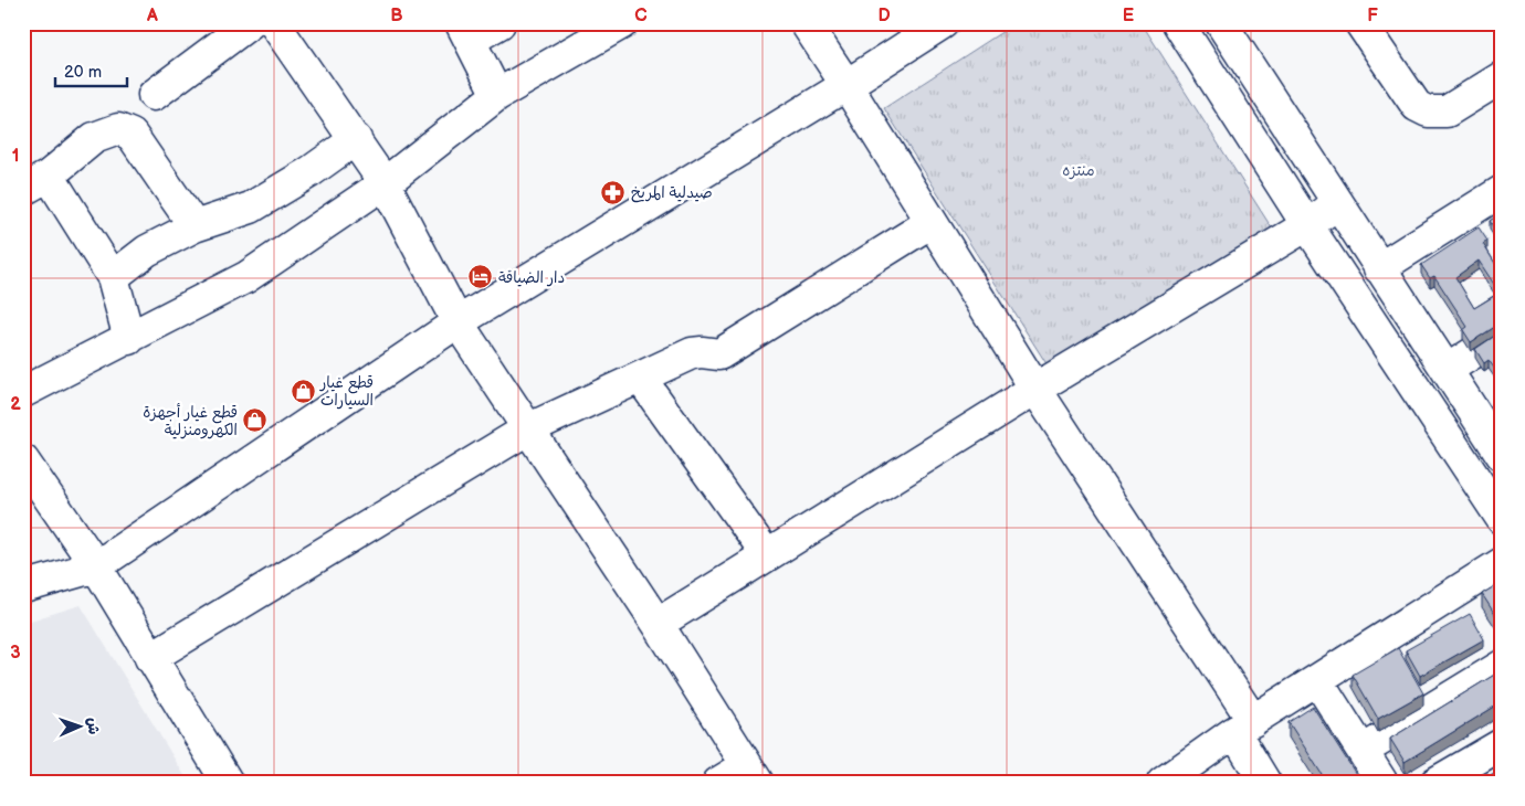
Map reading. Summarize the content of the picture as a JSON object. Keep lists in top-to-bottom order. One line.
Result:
{"parks":["منتزه"],"places":{"pharmacy":["صيدلية المريخ"],"hotel":["دار الضيافة"],"shop":["قطع غيار السيارات","قطع غيار أجهزة الكهرومنزلية"]},"scale_bar":"20 m","north":"right","grid":{"columns":["A","B","C","D","E","F"],"rows":["1","2","3"]}}
